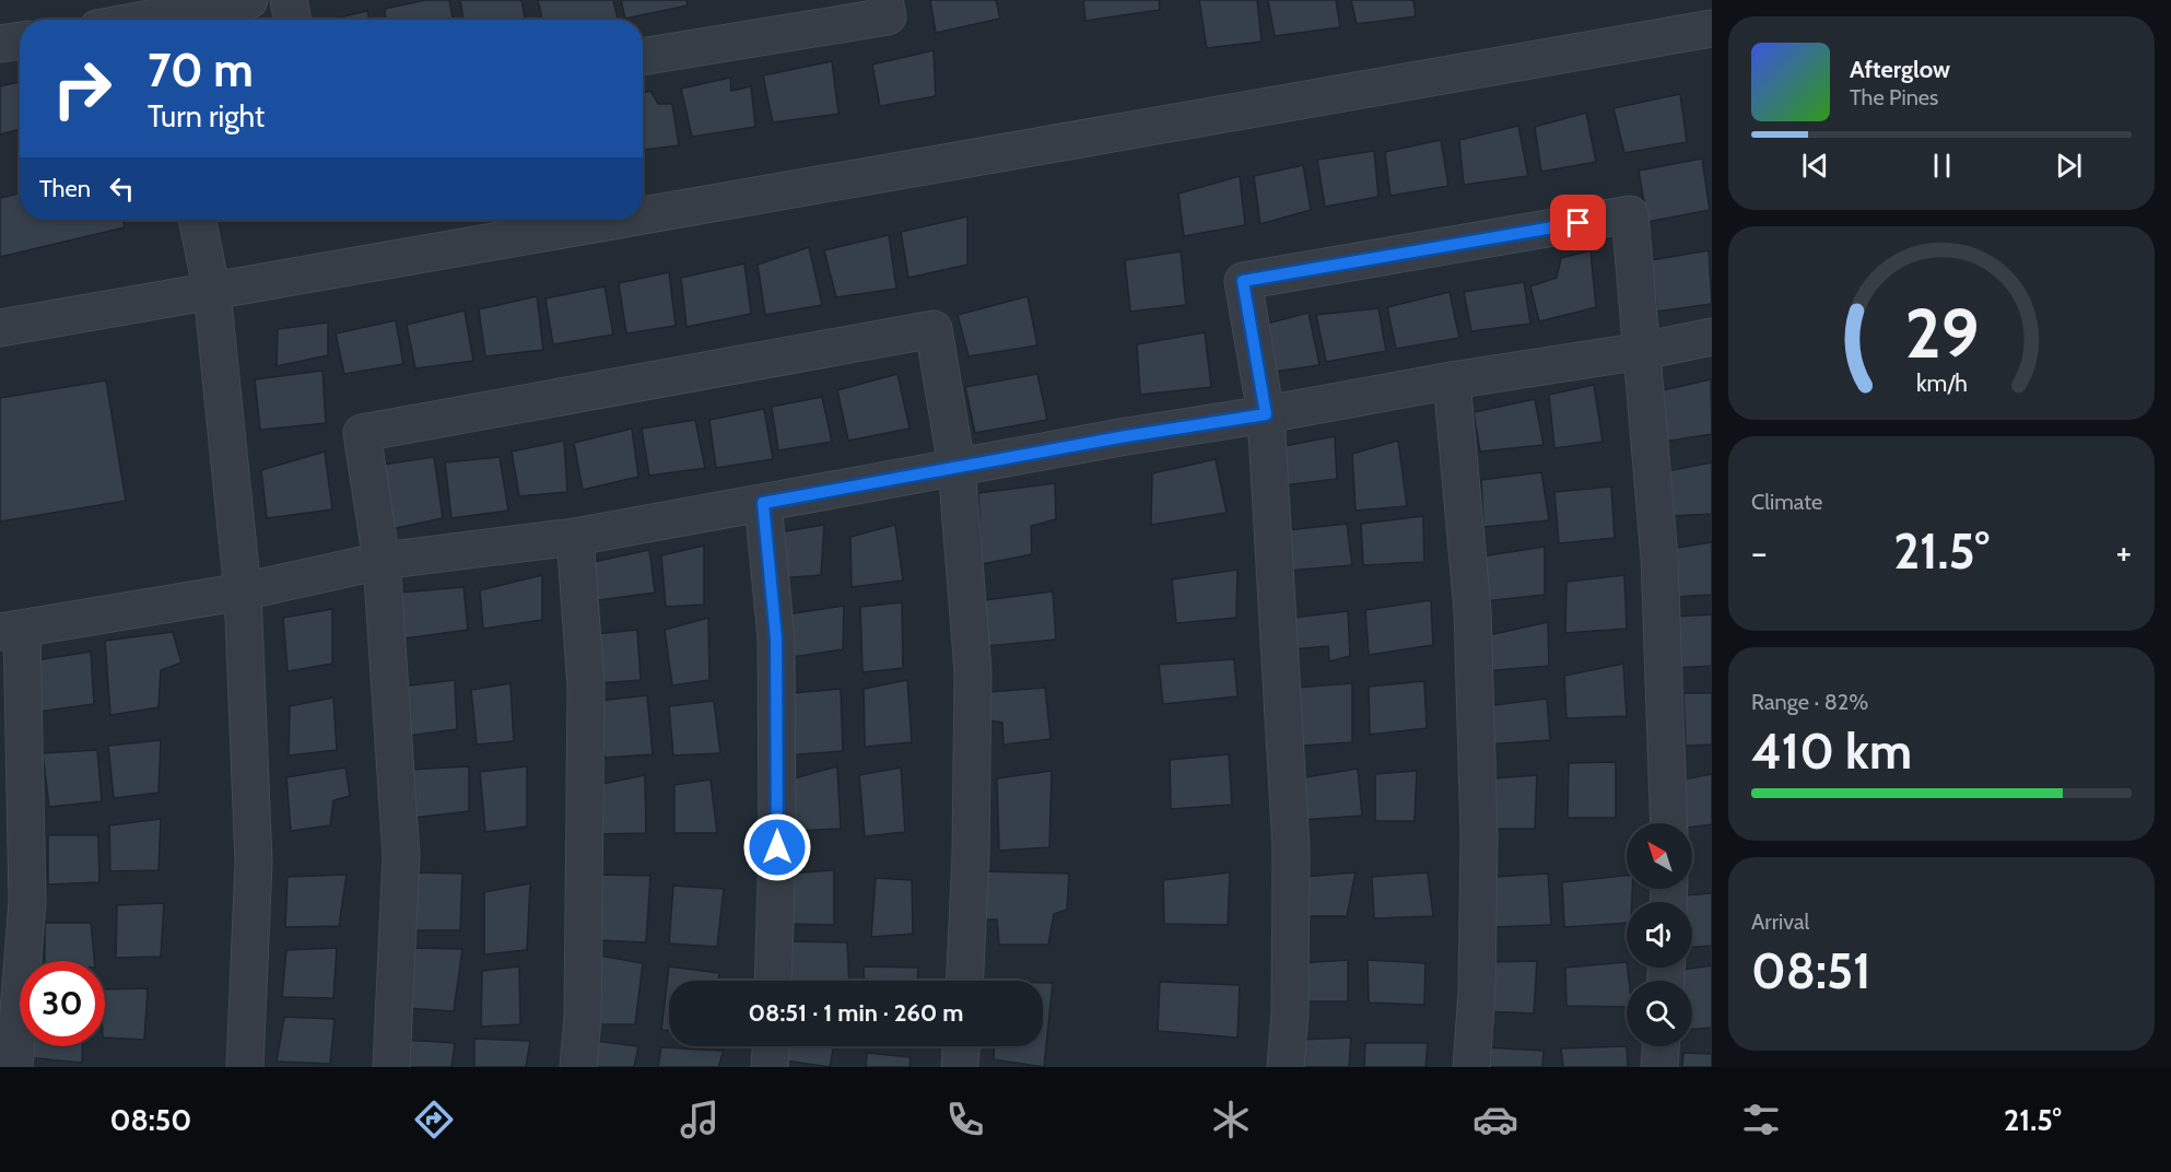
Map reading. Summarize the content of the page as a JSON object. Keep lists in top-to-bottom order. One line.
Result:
{"north":"top left","page":{"turn":["70 m","Turn right"],"song":["Afterglow","The Pines"],"then":"Then","tile":["Climate",["Range · 82%","410 km"],["Arrival","08:51"]],"heat":["−","21.5°","+"],"limit":"30","trip":"08:51 · 1 min · 260 m","tabs":["08:50","21.5°"],"gauge":["29","km/h"]}}
